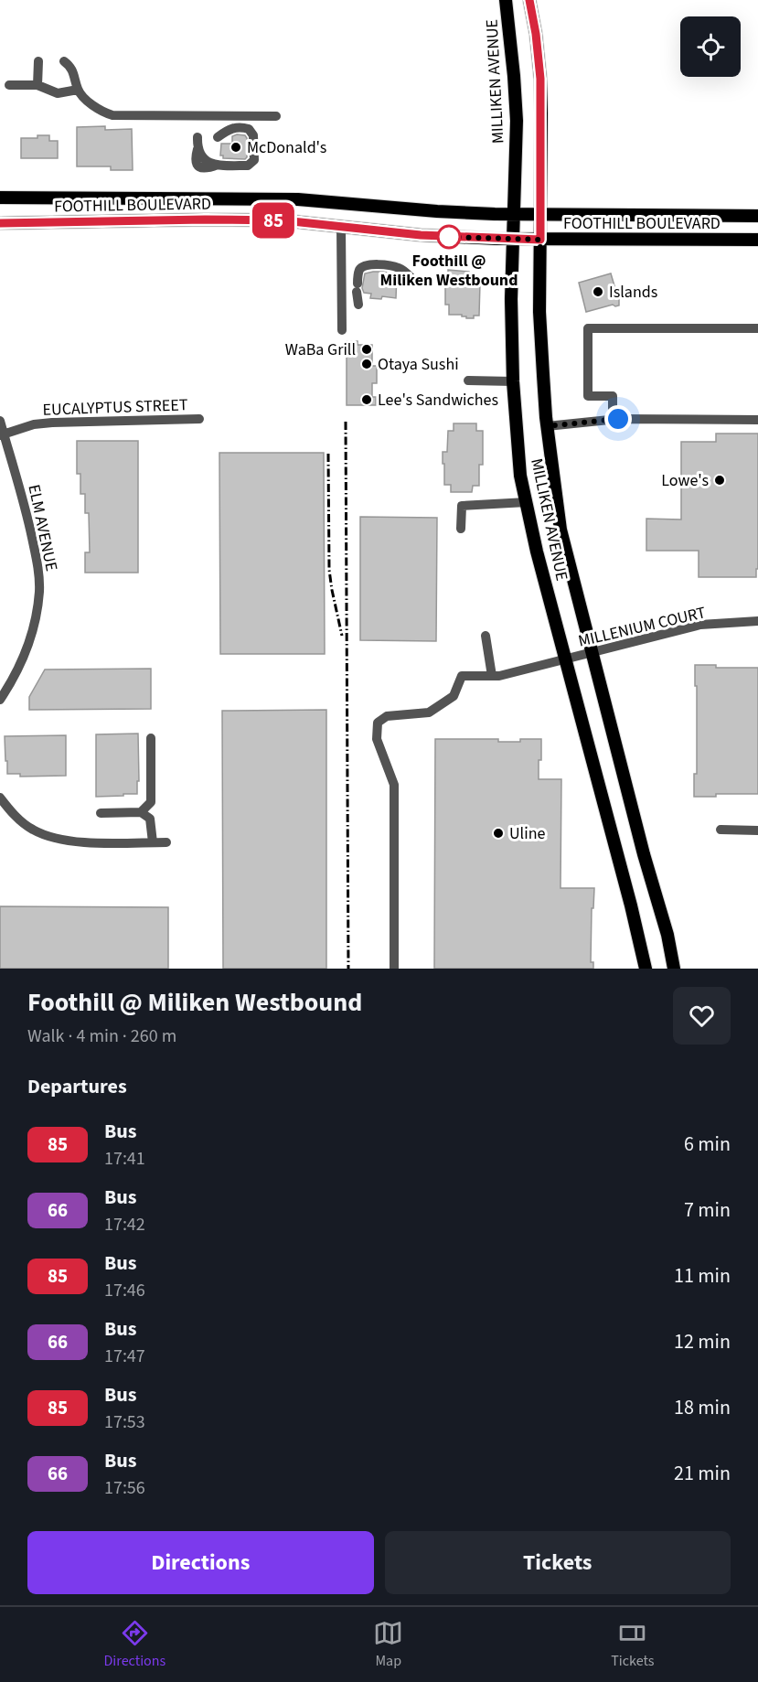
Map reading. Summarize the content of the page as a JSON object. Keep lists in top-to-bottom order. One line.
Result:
{"streets":{"main road":["MILLIKEN AVENUE","FOOTHILL BOULEVARD"],"street":["EUCALYPTUS STREET","ELM AVENUE","MILLENIUM COURT"]},"crossings":[["MILLIKEN AVENUE","FOOTHILL BOULEVARD"],["MILLIKEN AVENUE","MILLENIUM COURT"],["EUCALYPTUS STREET","ELM AVENUE"]],"places":["McDonald's","Foothill @ Miliken Westbound","Islands","WaBa Grill","Otaya Sushi","Lee's Sandwiches","Lowe's","Uline"],"lines":["bus line 85"],"page":{"on_map":"85","heading":[["Foothill @ Miliken Westbound","Walk · 4 min · 260 m"],"Departures"],"list":[{"mark":"85","name":"Bus","note":"17:41","value":"6 min"},{"mark":"66","name":"Bus","note":"17:42","value":"7 min"},{"mark":"85","name":"Bus","note":"17:46","value":"11 min"},{"mark":"66","name":"Bus","note":"17:47","value":"12 min"},{"mark":"85","name":"Bus","note":"17:53","value":"18 min"},{"mark":"66","name":"Bus","note":"17:56","value":"21 min"}],"buttons":["Directions","Tickets"],"tabs":["Directions","Map","Tickets"]}}
